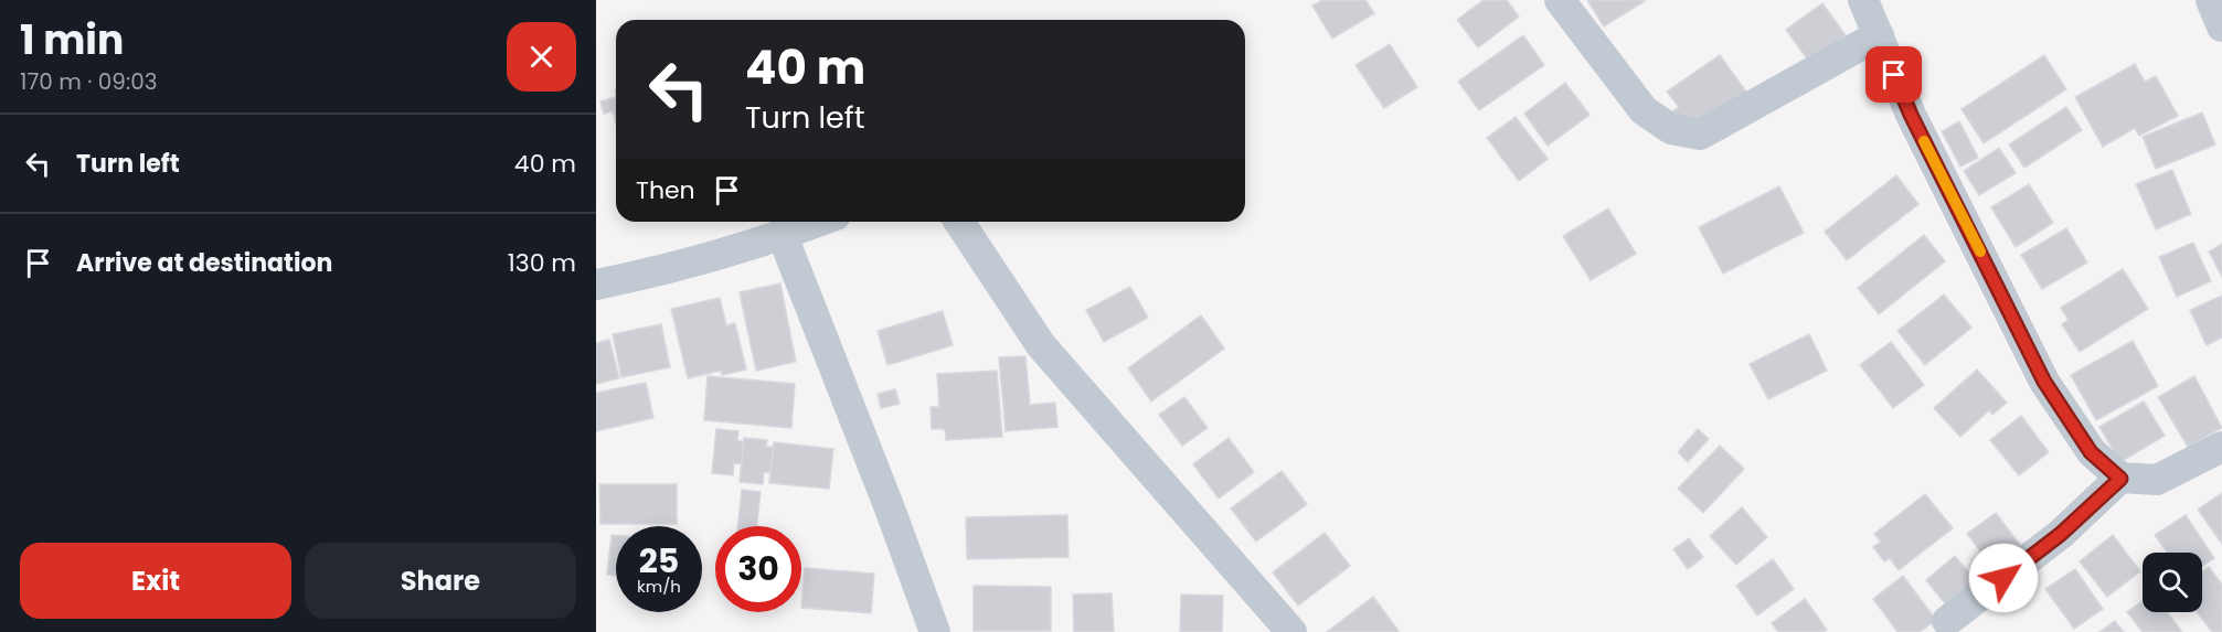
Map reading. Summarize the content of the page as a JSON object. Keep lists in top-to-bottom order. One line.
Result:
{"page":{"heading":["1 min","170 m · 09:03"],"turn":["40 m","Turn left"],"list":[{"name":"Turn left","value":"40 m"},{"name":"Arrive at destination","value":"130 m"}],"then":"Then","speed":"25 km/h","limit":"30","buttons":["Exit","Share"]}}
